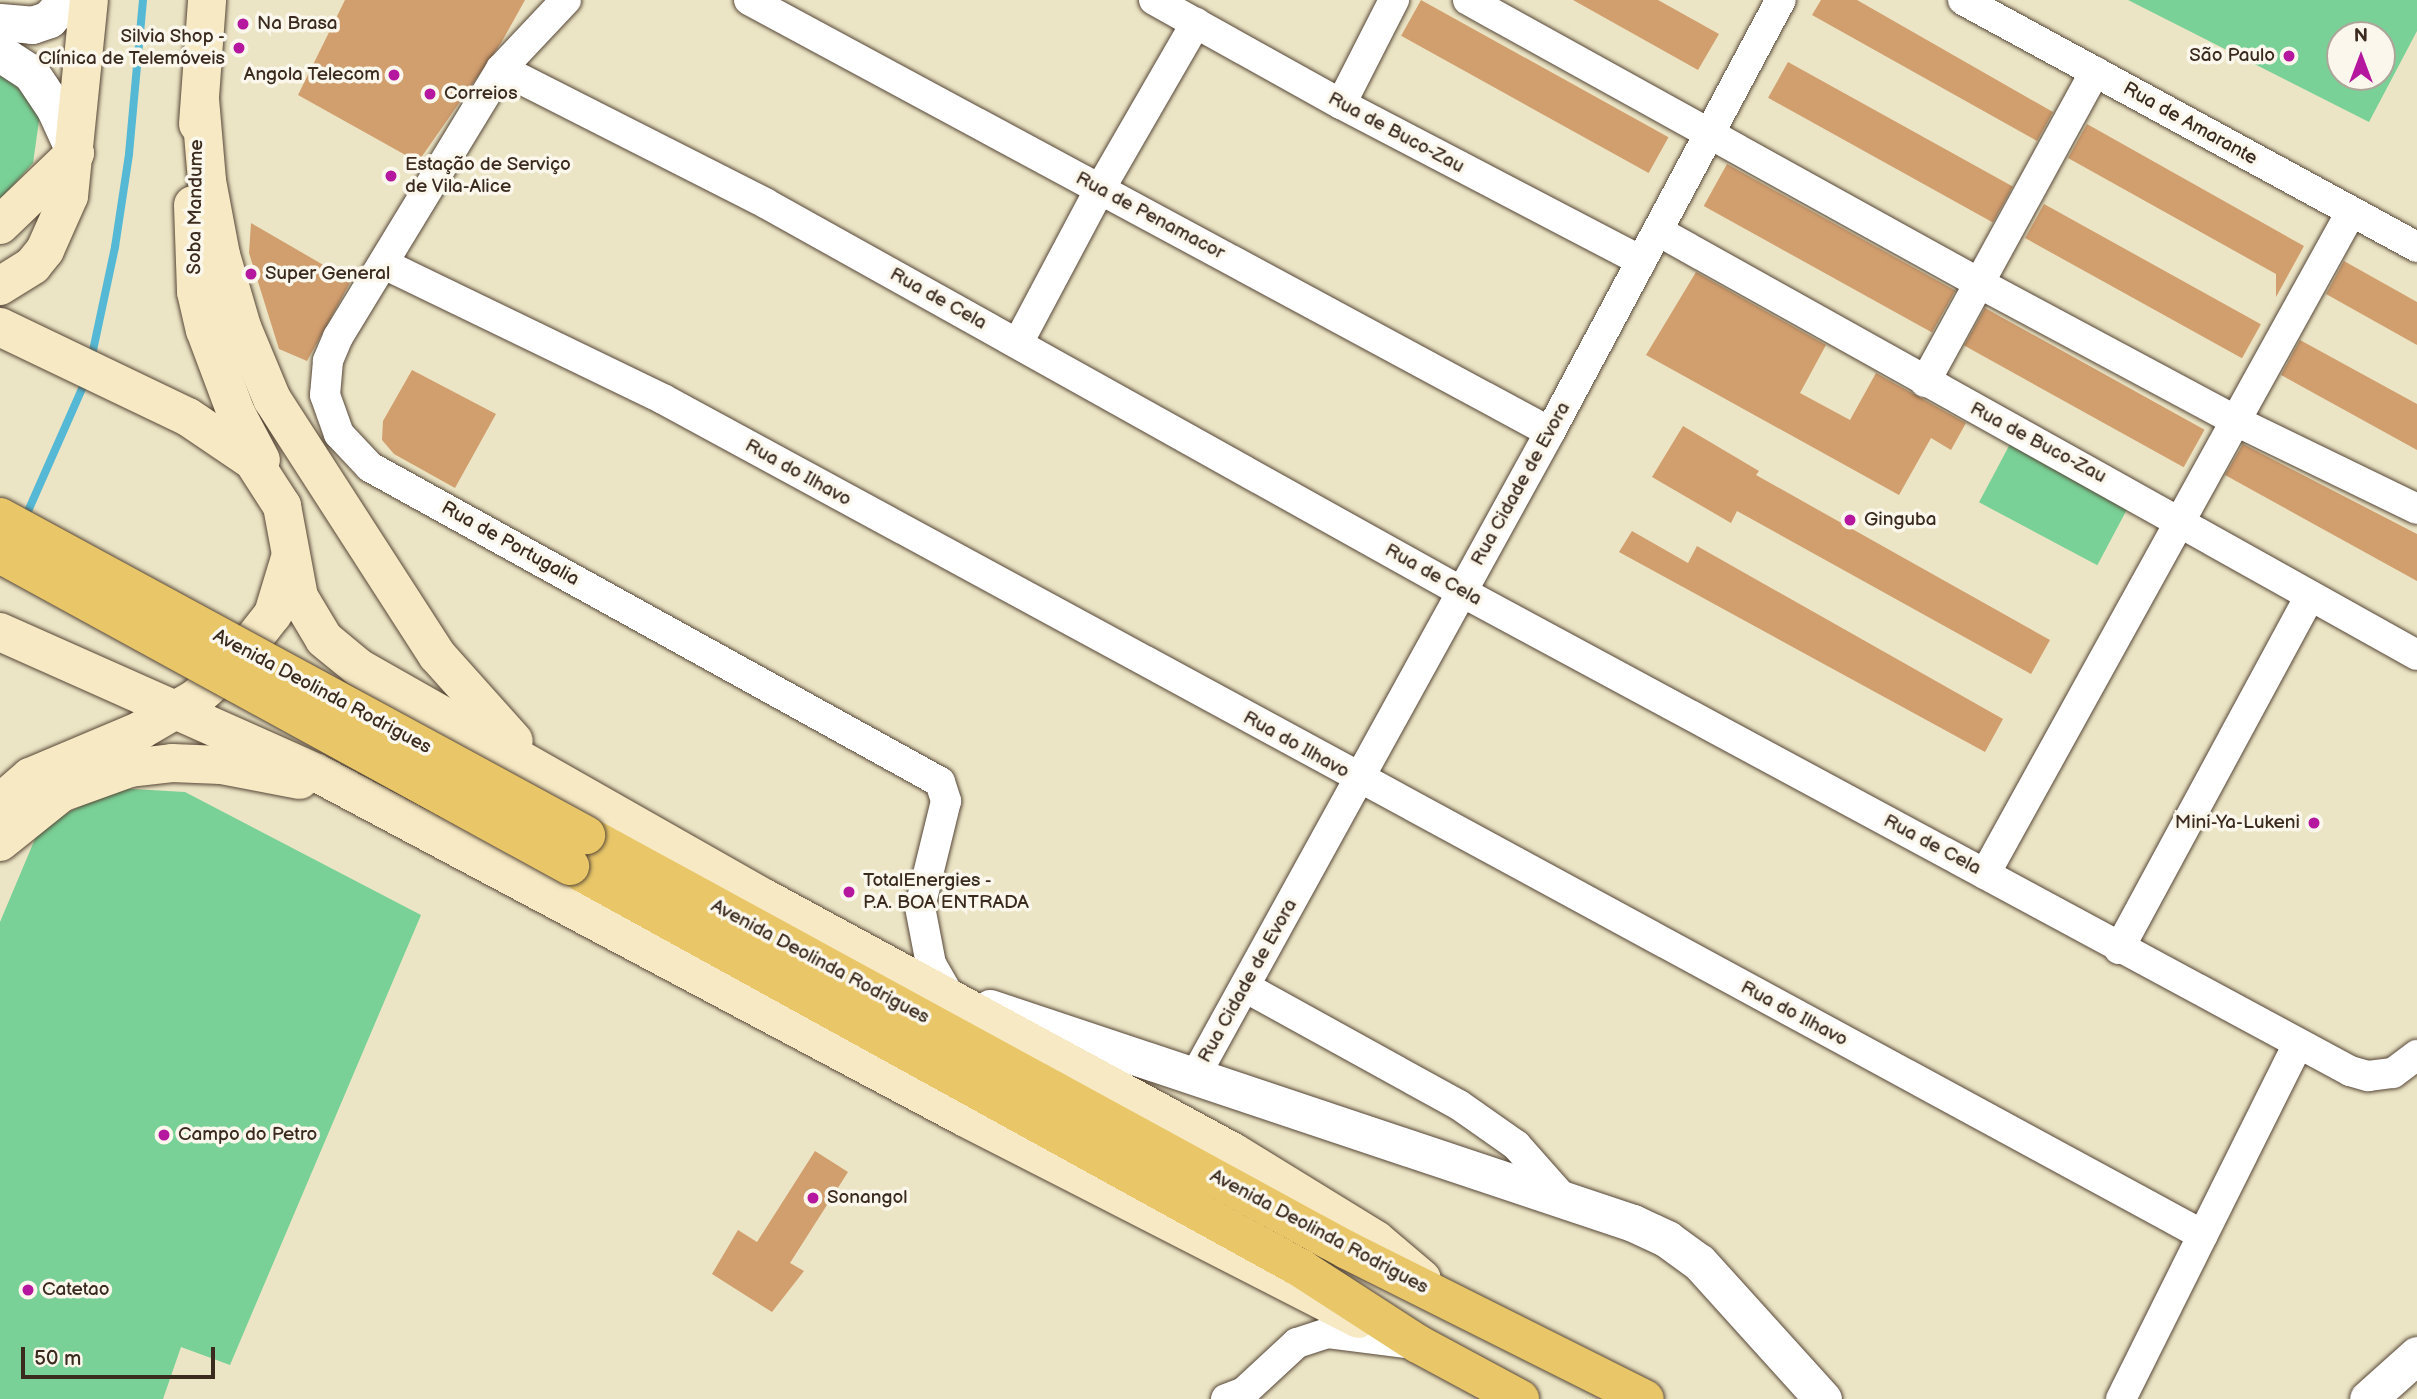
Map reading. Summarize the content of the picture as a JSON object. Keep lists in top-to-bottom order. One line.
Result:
{"streets":{"highway":["Avenida Deolinda Rodrigues"],"main road":["Soba Mandume"],"street":["Rua de Amarante","Rua de Buco-Zau","Rua de Penamacor","Rua de Cela","Rua do Ilhavo","Rua Cidade de Evora","Rua de Portugalia"]},"crossings":[["Rua de Buco-Zau","Rua Cidade de Evora"],["Soba Mandume","Avenida Deolinda Rodrigues"],["Rua de Penamacor","Rua Cidade de Evora"],["Rua de Cela","Rua Cidade de Evora"],["Rua de Cela","Rua de Portugalia"],["Rua do Ilhavo","Rua Cidade de Evora"],["Rua do Ilhavo","Rua de Portugalia"]],"places":["Na Brasa","Silvia Shop - Clínica de Telemóveis","São Paulo","Angola Telecom","Correios","Estação de Serviço de Vila-Alice","Super General","Ginguba","Mini-Ya-Lukeni","TotalEnergies - P.A. BOA ENTRADA","Campo do Petro","Sonangol","Catetao"],"scale_bar":"50 m","north":"top"}
